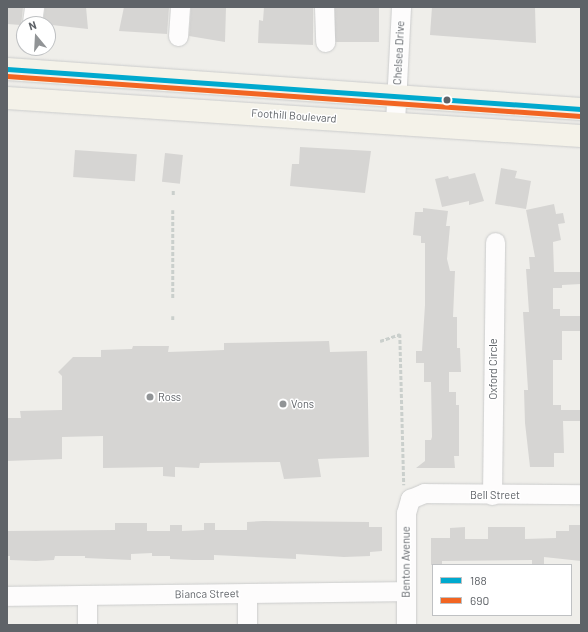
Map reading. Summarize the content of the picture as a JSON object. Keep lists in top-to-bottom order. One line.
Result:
{"streets":{"main road":["Foothill Boulevard"],"street":["Chelsea Drive","Oxford Circle","Bell Street","Benton Avenue","Bianca Street"]},"crossings":[["Chelsea Drive","Foothill Boulevard"],["Oxford Circle","Bell Street"],["Bell Street","Benton Avenue"],["Benton Avenue","Bianca Street"]],"places":["Ross","Vons"],"lines":["transit line 188","transit line 690"],"legend":["188","690"],"north":"top"}
